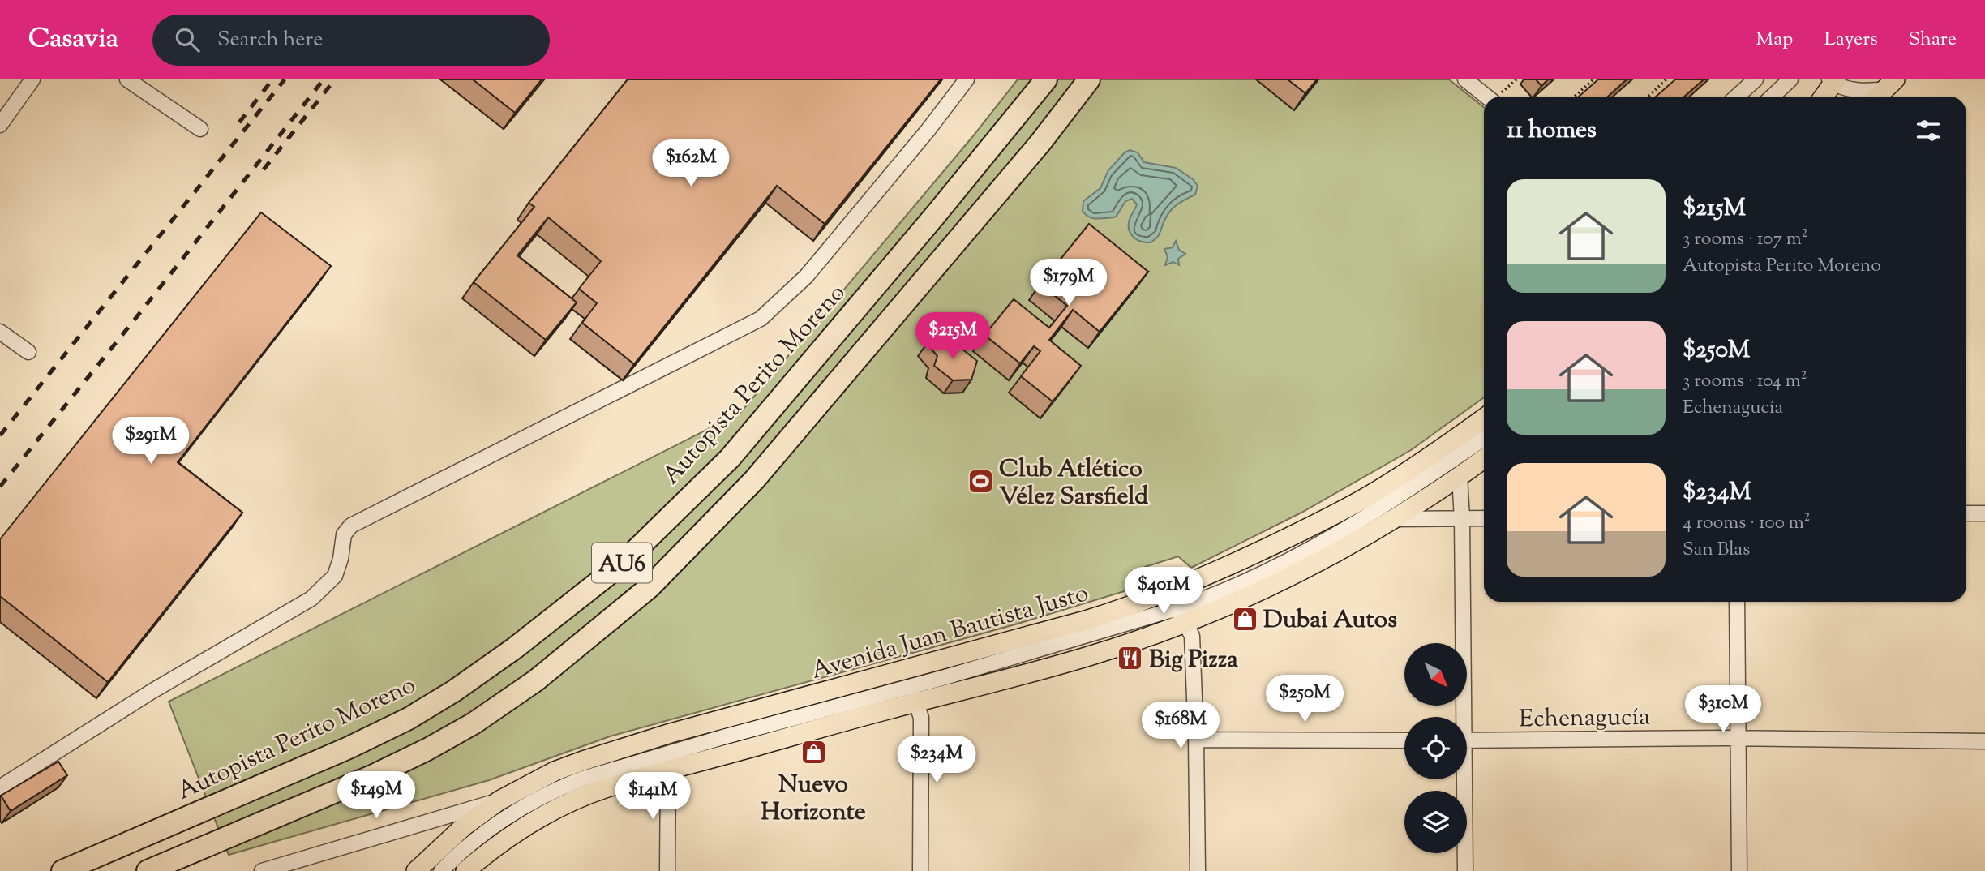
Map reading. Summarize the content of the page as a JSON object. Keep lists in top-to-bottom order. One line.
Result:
{"streets":{"highway":["Autopista Perito Moreno","AU6"],"main road":["Avenida Juan Bautista Justo"],"street":["Echenagucía"]},"places":{"sports":["Club Atlético Vélez Sarsfield"],"shop":["Dubai Autos","Nuevo Horizonte"],"restaurant":["Big Pizza"]},"north":"bottom right","page":{"header":"Casavia","search":"Search here","nav":["Map","Layers","Share"],"heading":"11 homes","price":["$162M","$179M","$215M","$291M","$401M","$250M","$310M","$168M","$234M","$149M","$141M"],"list":[{"name":"$215M","note":"3 rooms · 107 m² · Autopista Perito Moreno"},{"name":"$250M","note":"3 rooms · 104 m² · Echenagucía"},{"name":"$234M","note":"4 rooms · 100 m² · San Blas"}]}}
